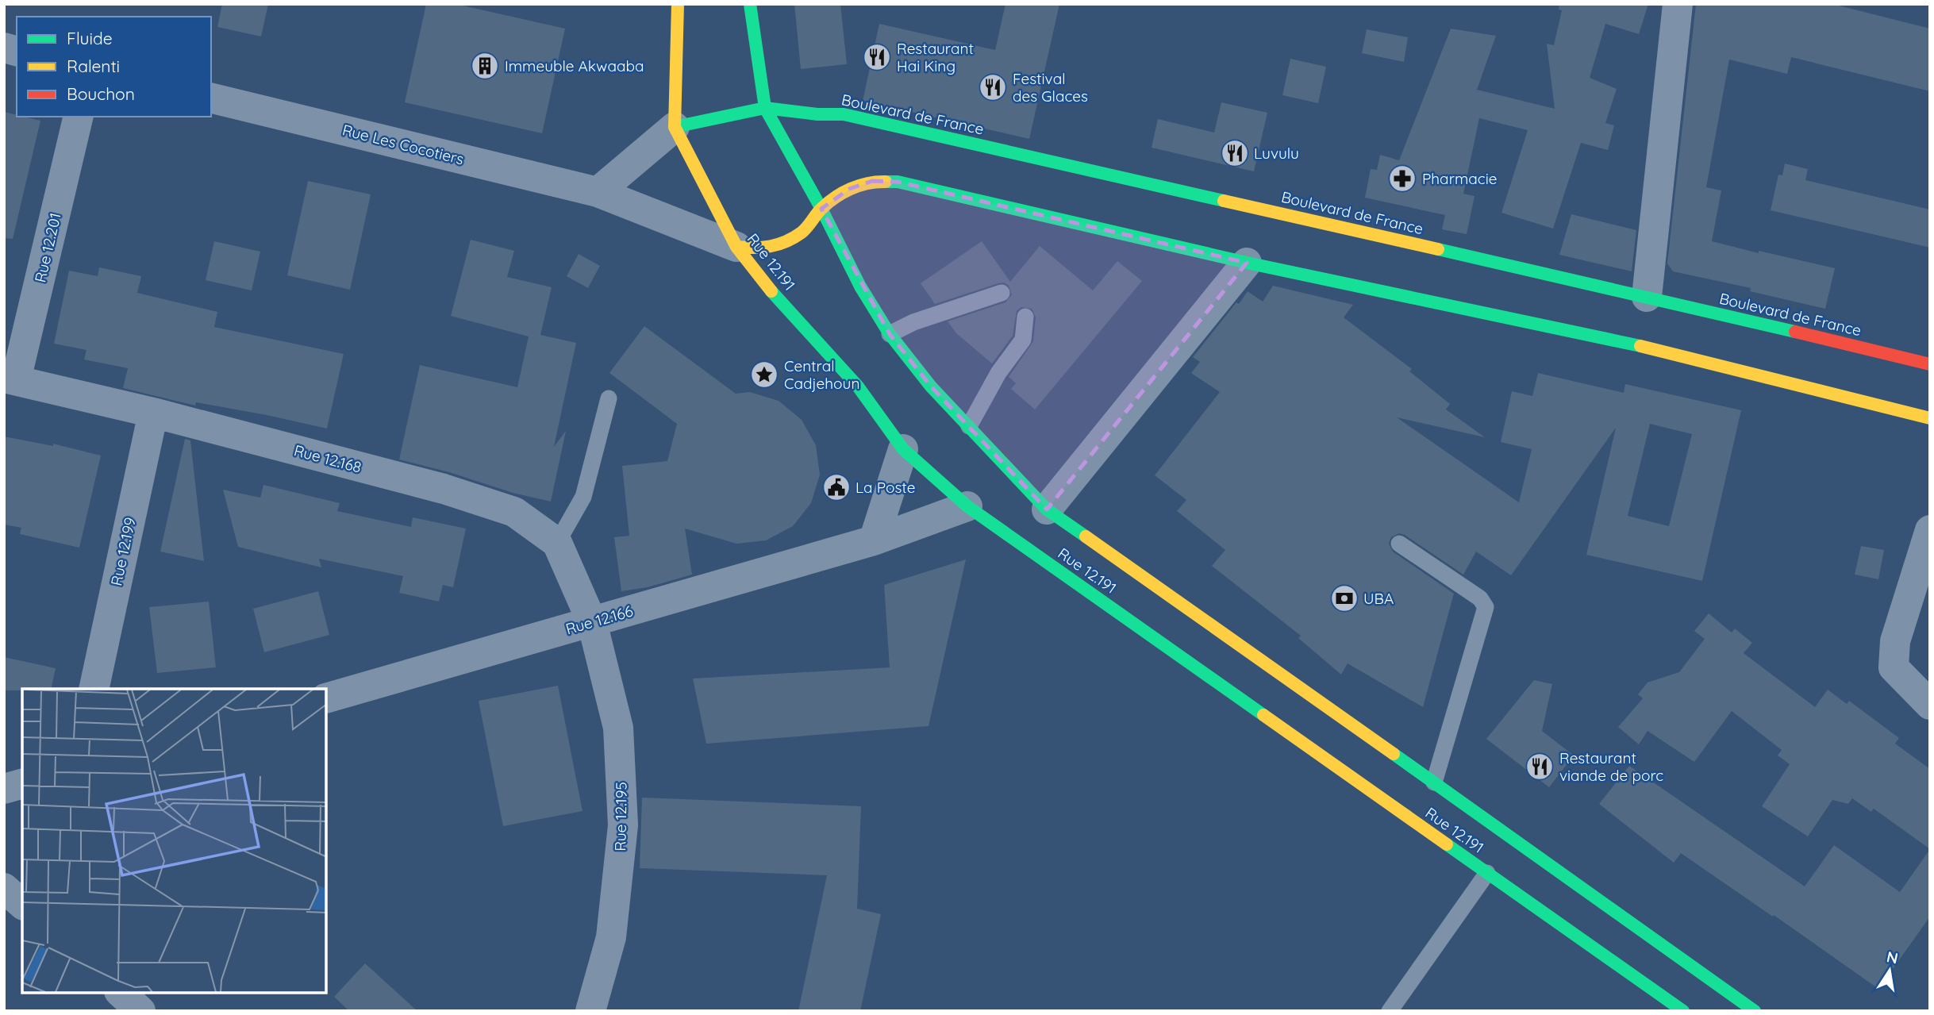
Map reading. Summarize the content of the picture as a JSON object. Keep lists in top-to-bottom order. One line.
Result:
{"streets":{"main road":["Boulevard de France","Rue 12.191"],"street":["Rue Les Cocotiers","Rue 12.201","Rue 12.168","Rue 12.199","Rue 12.166","Rue 12.195"]},"crossings":[["Boulevard de France","Rue 12.191"],["Rue Les Cocotiers","Rue 12.191"],["Rue 12.201","Rue 12.168"],["Rue 12.191","Rue 12.166"],["Rue 12.168","Rue 12.199"],["Rue 12.166","Rue 12.195"]],"places":{"restaurant":["Restaurant Hai King","Festival des Glaces","Luvulu","Restaurant viande de porc"],"building":["Immeuble Akwaaba"],"pharmacy":["Pharmacie"],"place":["Central Cadjehoun"],"public building":["La Poste"],"bank":["UBA"]},"legend":["Fluide","Ralenti","Bouchon"],"north":"top"}
